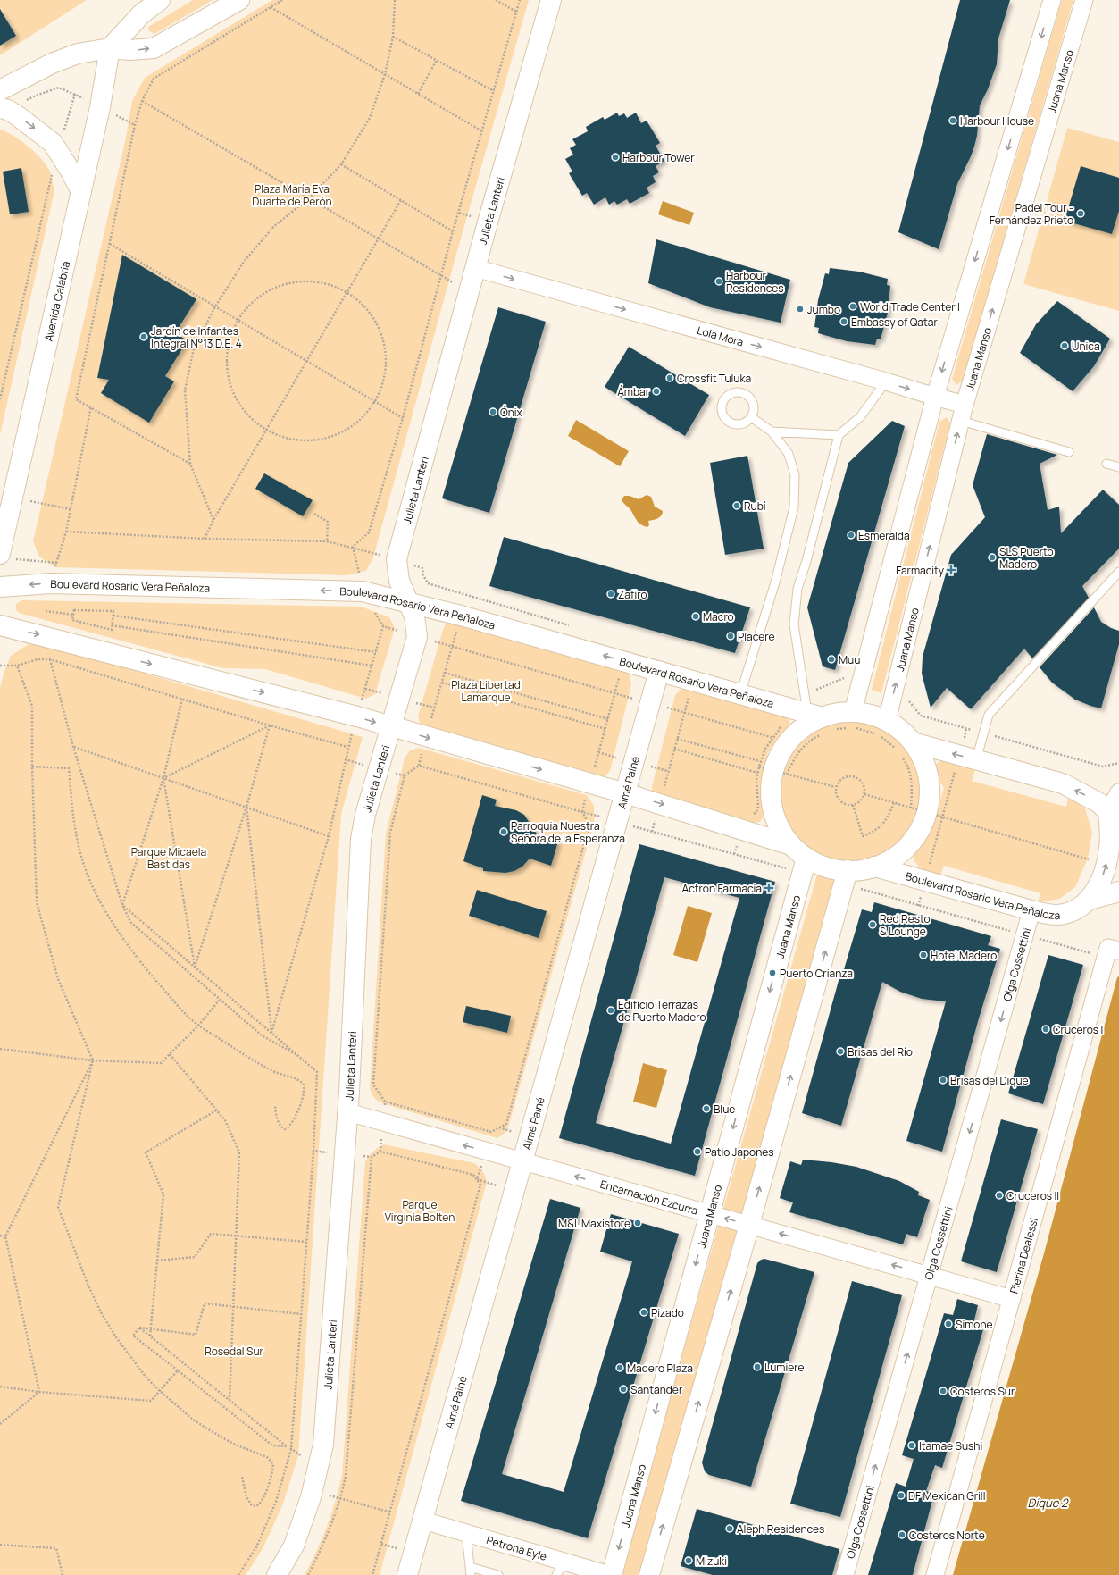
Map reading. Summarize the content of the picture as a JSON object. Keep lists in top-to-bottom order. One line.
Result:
{"streets":{"street":["Juana Manso","Julieta Lanteri","Avenida Calabria","Lola Mora","Boulevard Rosario Vera Peñaloza","Aimé Painé","Olga Cossettini","Encarnación Ezcurra","Pierina Dealessi","Petrona Eyle"]},"crossings":[["Juana Manso","Lola Mora"],["Juana Manso","Encarnación Ezcurra"],["Juana Manso","Petrona Eyle"],["Julieta Lanteri","Lola Mora"],["Julieta Lanteri","Boulevard Rosario Vera Peñaloza"],["Julieta Lanteri","Encarnación Ezcurra"],["Boulevard Rosario Vera Peñaloza","Aimé Painé"],["Boulevard Rosario Vera Peñaloza","Olga Cossettini"],["Aimé Painé","Encarnación Ezcurra"],["Aimé Painé","Petrona Eyle"],["Olga Cossettini","Encarnación Ezcurra"],["Encarnación Ezcurra","Pierina Dealessi"]],"one_way":["Lola Mora","Encarnación Ezcurra"],"water":["Dique 2"],"parks":["Plaza María Eva Duarte de Perón","Plaza Libertad Lamarque","Parque Micaela Bastidas","Parque Virginia Bolten","Rosedal Sur"],"places":{"other":["Harbour House","Harbour Tower","Padel Tour - Fernández Prieto","Harbour Residences","World Trade Center I","Jumbo","Embassy of Qatar","Jardín de Infantes Integral N°13 D.E. 4","Unica","Crossfit Tuluka","Ámbar","Ónix","Rubí","Esmeralda","SLS Puerto Madero","Zafiro","Macro","Placere","Muu","Parroquia Nuestra Señora de la Esperanza","Red Resto & Lounge","Hotel Madero","Puerto Crianza","Edificio Terrazas de Puerto Madero","Cruceros I","Brisas del Río","Brisas del Dique","Blue","Patio Japones","Cruceros II","M&L Maxistore","Pizado","Simone","Lumiere","Madero Plaza","Santander","Costeros Sur","Itamae Sushi","DF Mexican Grill","Aleph Residences","Costeros Norte","Mizuki"],"health":["Farmacity","Actron Farmacia"]}}
